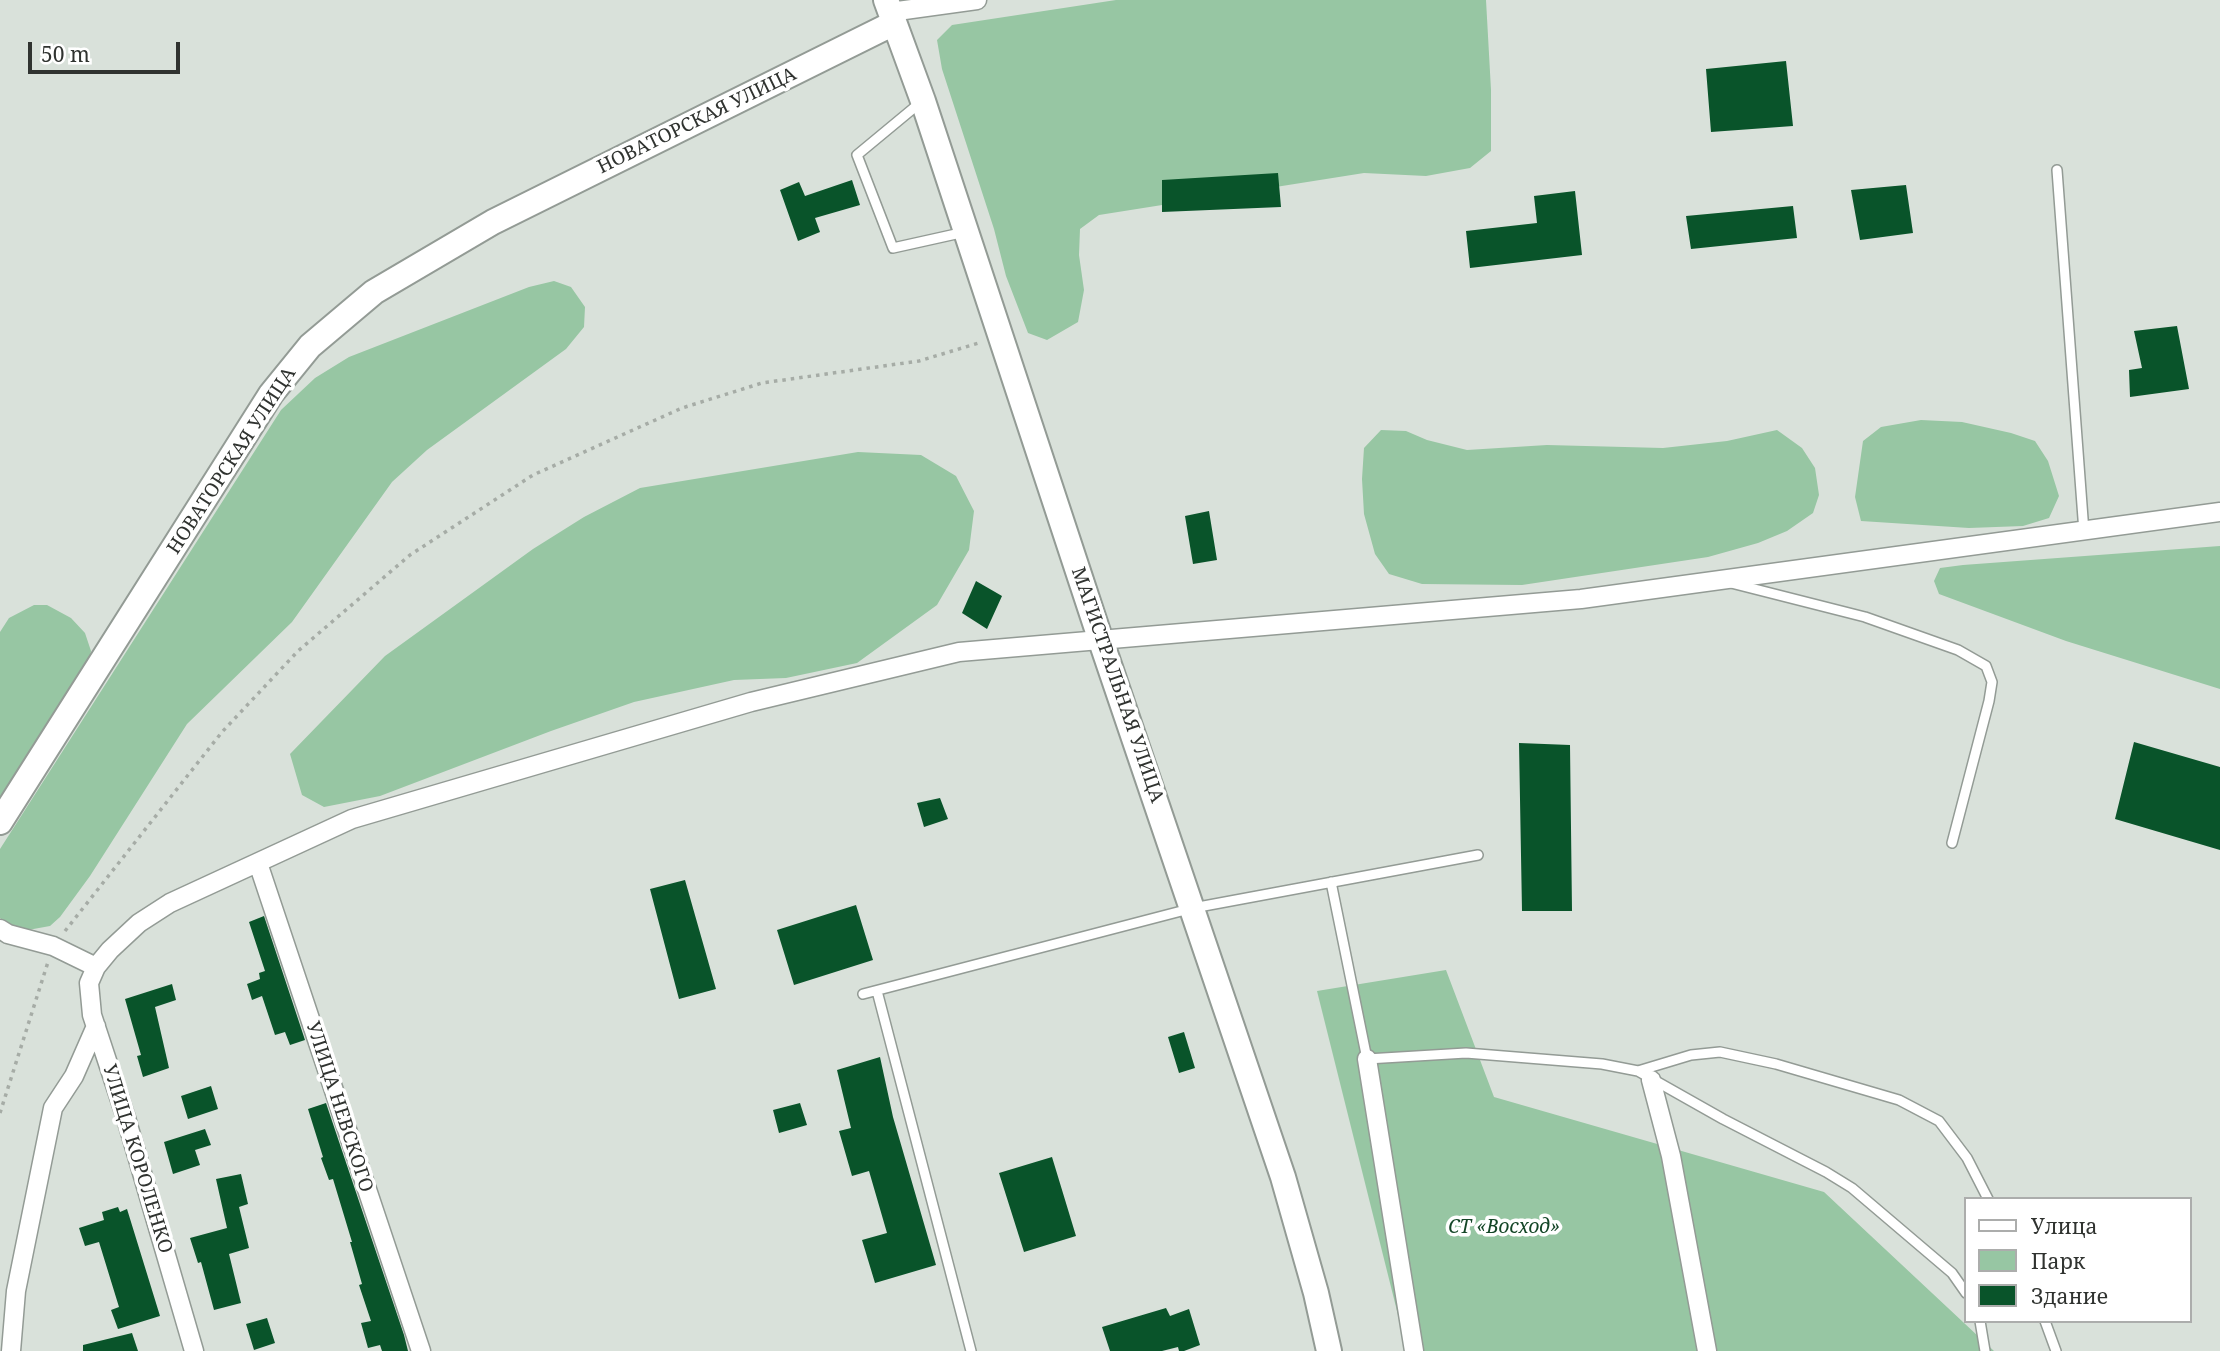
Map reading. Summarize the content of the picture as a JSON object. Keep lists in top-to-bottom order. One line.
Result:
{"streets":{"main road":["НОВАТОРСКАЯ УЛИЦА","МАГИСТРАЛЬНАЯ УЛИЦА"],"street":["УЛИЦА НЕВСКОГО","УЛИЦА КОРОЛЕНКО"]},"crossings":[["НОВАТОРСКАЯ УЛИЦА","МАГИСТРАЛЬНАЯ УЛИЦА"]],"parks":["СТ «Восход»"],"legend":["Улица","Парк","Здание"],"scale_bar":"50 m"}
